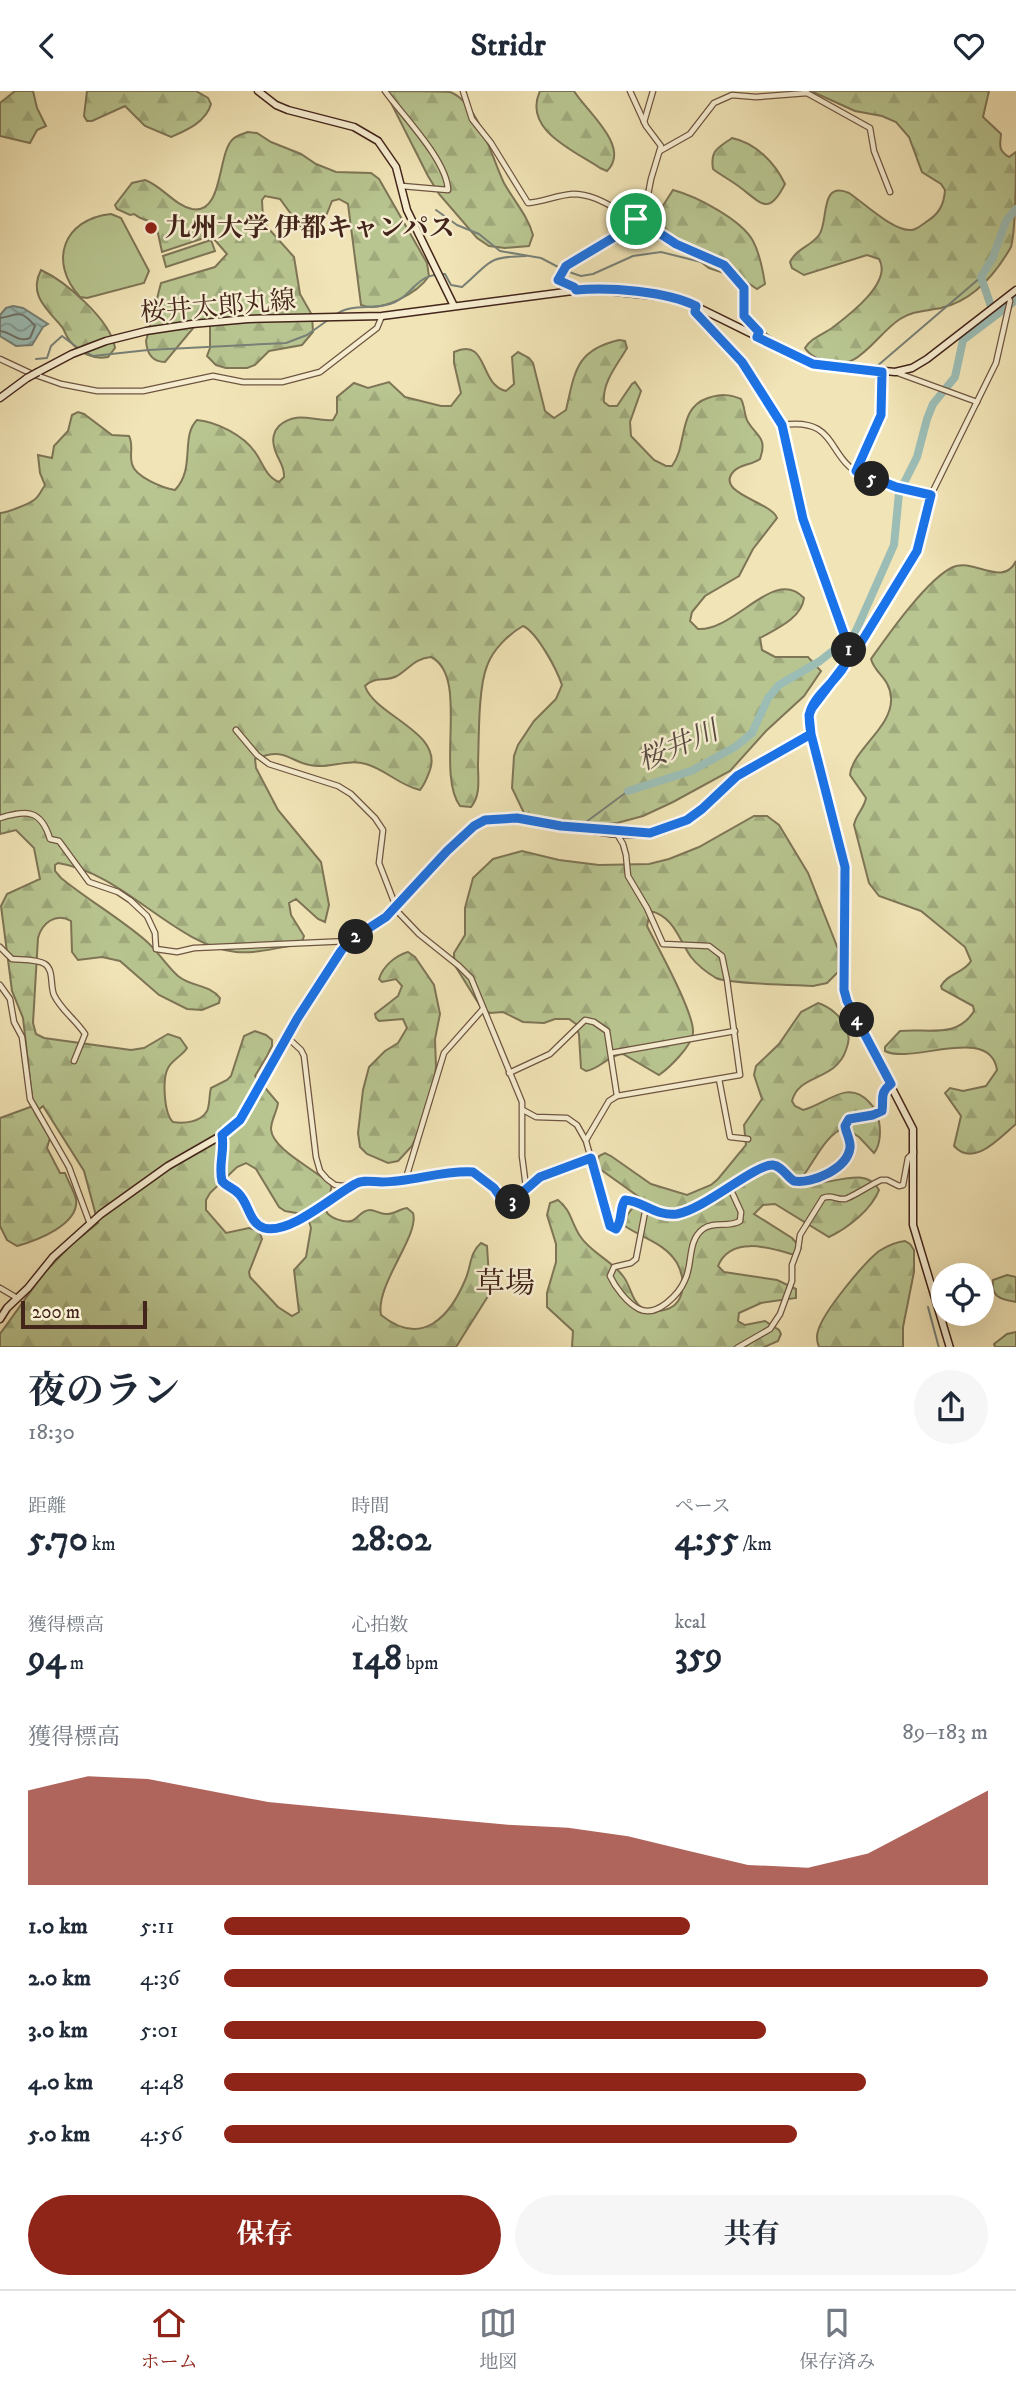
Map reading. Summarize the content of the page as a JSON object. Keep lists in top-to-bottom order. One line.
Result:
{"streets":{"main road":["桜井太郎丸線"]},"districts":["草場"],"water":["桜井川"],"places":["九州大学 伊都キャンパス"],"scale_bar":"200 m","page":{"header":"Stridr","pins":["5","1","2","4","3"],"scale":"200 m","heading":["夜のラン","18:30"],"stats":[["距離","5.70 km"],["時間","28:02"],["ペース","4:55 /km"],["獲得標高","94 m"],["心拍数","148 bpm"],["kcal","359"]],"chart":["獲得標高","89–183 m"],"list":[{"name":"1.0 km","note":"5:11"},{"name":"2.0 km","note":"4:36"},{"name":"3.0 km","note":"5:01"},{"name":"4.0 km","note":"4:48"},{"name":"5.0 km","note":"4:56"}],"buttons":["保存","共有"],"tabs":["ホーム","地図","保存済み"]}}
